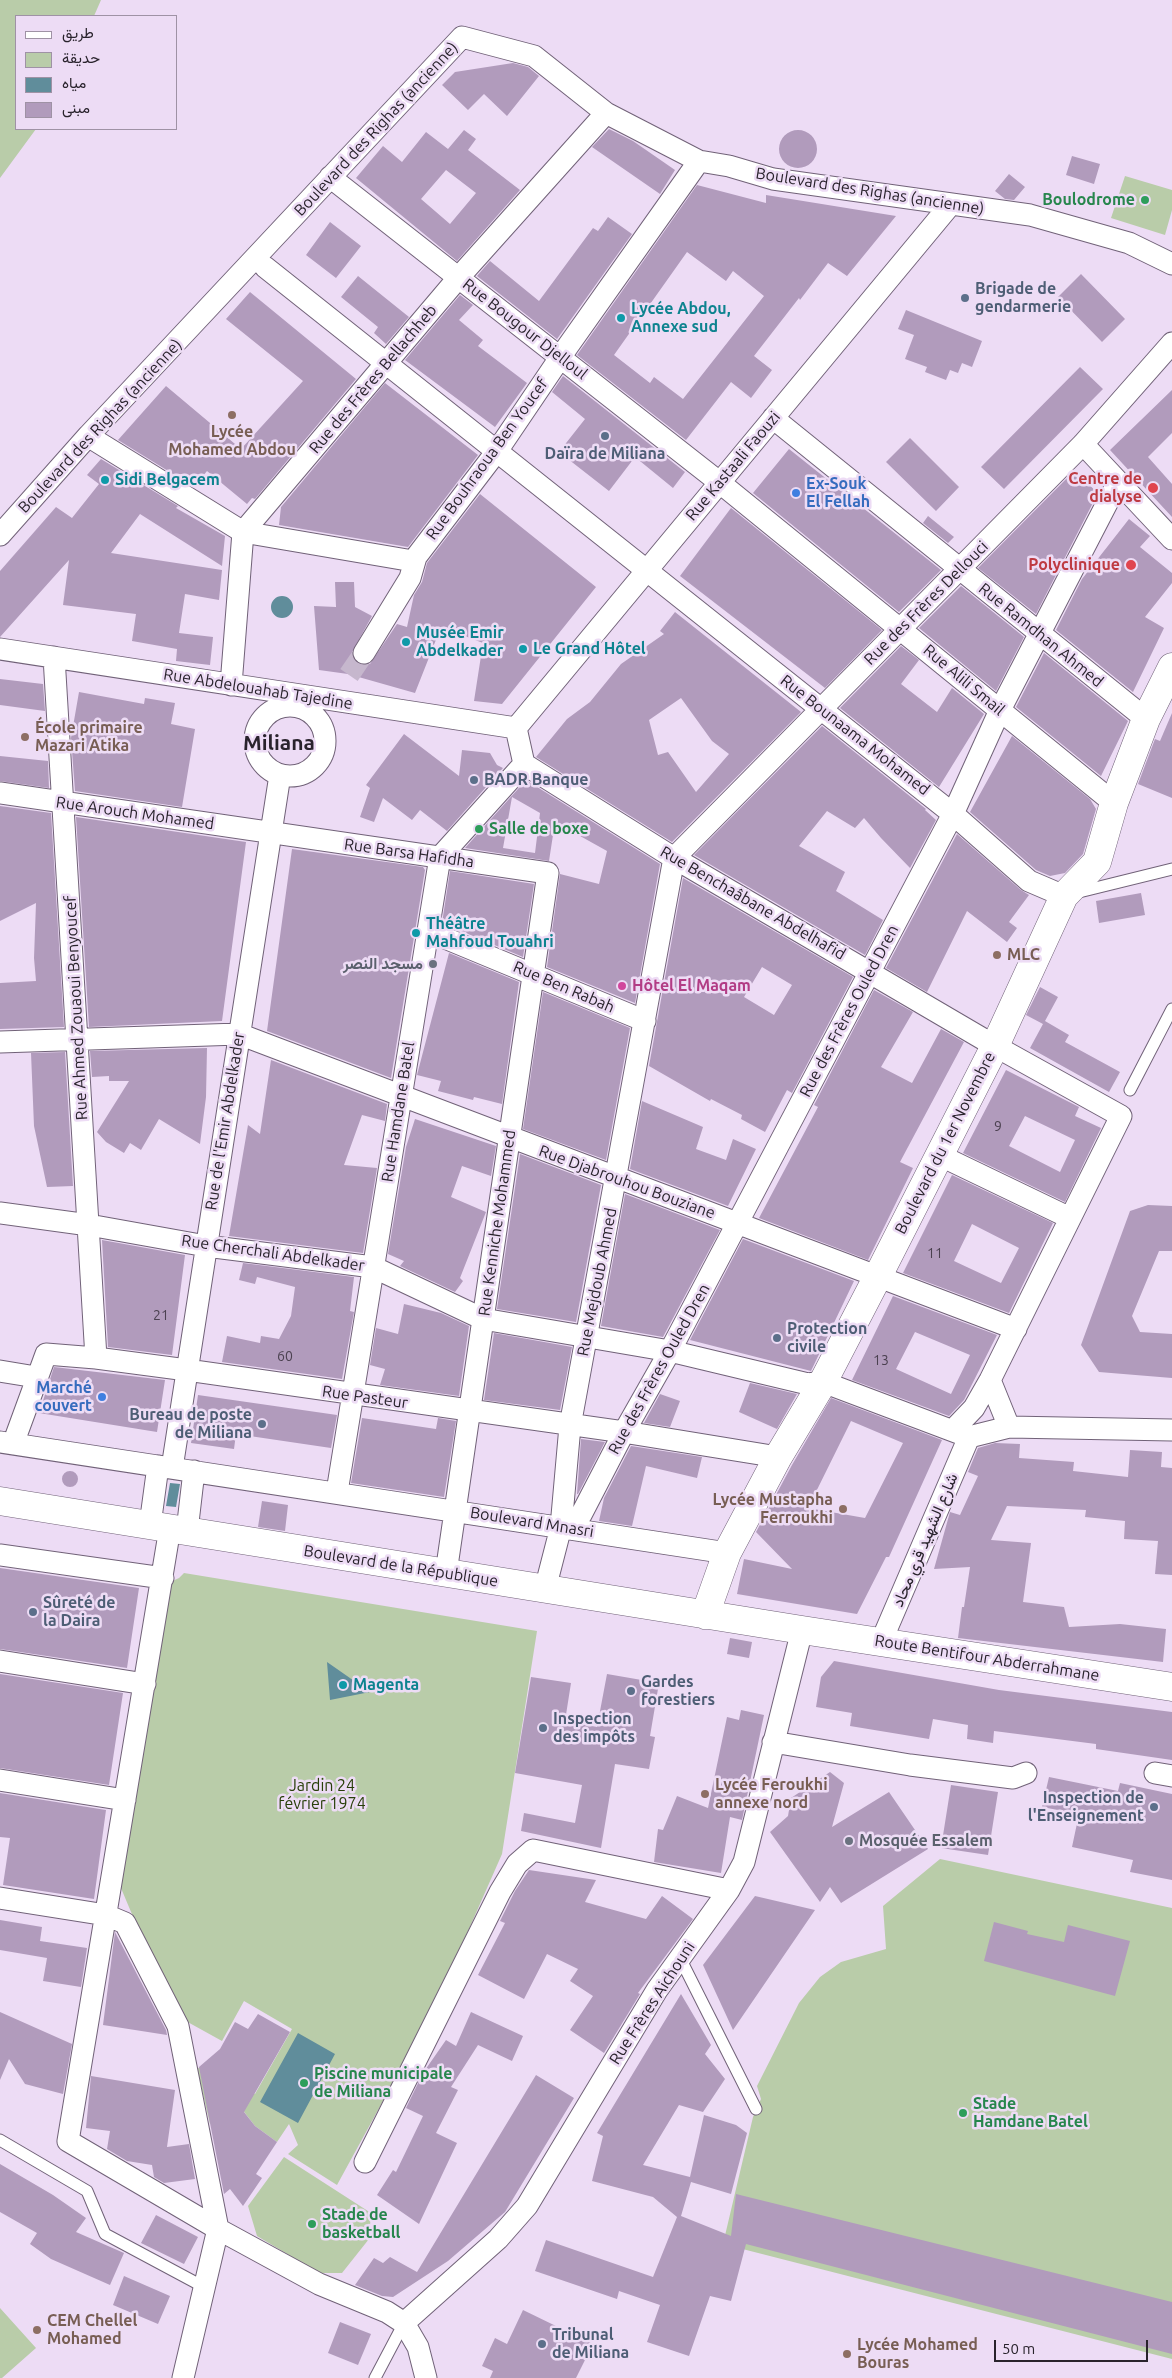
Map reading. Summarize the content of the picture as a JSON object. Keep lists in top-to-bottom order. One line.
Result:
{"streets":{"main road":["Boulevard du 1er Novembre","Boulevard de la République","Route Bentifour Abderrahmane"],"street":["Boulevard des Righas (ancienne)","Rue Bougour Djelloul","Rue des Frères Bellachheb","Rue Bouhraoua Ben Youcef","Rue Kastaali Faouzi","Rue des Frères Dellouci","Rue Ramdhan Ahmed","Rue Alili Smail","Rue Abdelouahab Tajedine","Rue Bounaama Mohamed","Rue Arouch Mohamed","Rue Barsa Hafidha","Rue Benchaâbane Abdelhafid","Rue Ben Rabah","Rue Ahmed Zouaoui Benyoucef","Rue des Frères Ouled Dren","Rue Hamdane Batel","Rue de l'Emir Abdelkader","Rue Djabrouhou Bouziane","Rue Kenniche Mohammed","Rue Cherchali Abdelkader","Rue Mejdoub Ahmed","Rue Pasteur","Boulevard Mnasri","شارع الشهيد قري محاد","Rue Frères Aichouni"]},"crossings":[["Boulevard des Righas (ancienne)","Rue Bougour Djelloul"],["Boulevard des Righas (ancienne)","Rue des Frères Bellachheb"],["Boulevard des Righas (ancienne)","Rue Bouhraoua Ben Youcef"],["Boulevard des Righas (ancienne)","Rue Kastaali Faouzi"],["Rue Bougour Djelloul","Rue des Frères Bellachheb"],["Rue Bougour Djelloul","Rue Bouhraoua Ben Youcef"],["Rue Bougour Djelloul","Rue Kastaali Faouzi"],["Rue Bougour Djelloul","Rue Alili Smail"],["Rue des Frères Bellachheb","Rue Bounaama Mohamed"],["Rue Bouhraoua Ben Youcef","Rue Bounaama Mohamed"],["Rue Kastaali Faouzi","Rue Ramdhan Ahmed"],["Rue Kastaali Faouzi","Rue Alili Smail"],["Rue Kastaali Faouzi","Rue Abdelouahab Tajedine"],["Rue Kastaali Faouzi","Rue Bounaama Mohamed"],["Rue des Frères Dellouci","Rue Ramdhan Ahmed"],["Rue des Frères Dellouci","Rue Alili Smail"],["Rue des Frères Dellouci","Rue Bounaama Mohamed"],["Rue des Frères Dellouci","Rue Benchaâbane Abdelhafid"],["Rue des Frères Dellouci","Rue Mejdoub Ahmed"],["Rue Ramdhan Ahmed","Rue des Frères Ouled Dren"],["Rue Ramdhan Ahmed","Boulevard du 1er Novembre"],["Rue Alili Smail","Rue des Frères Ouled Dren"],["Rue Alili Smail","Boulevard du 1er Novembre"],["Rue Abdelouahab Tajedine","Rue Ahmed Zouaoui Benyoucef"],["Rue Abdelouahab Tajedine","Rue de l'Emir Abdelkader"],["Rue Bounaama Mohamed","Rue des Frères Ouled Dren"],["Rue Bounaama Mohamed","Boulevard du 1er Novembre"],["Rue Arouch Mohamed","Rue Barsa Hafidha"],["Rue Arouch Mohamed","Rue Ahmed Zouaoui Benyoucef"],["Rue Arouch Mohamed","Rue de l'Emir Abdelkader"],["Rue Barsa Hafidha","Rue Hamdane Batel"],["Rue Barsa Hafidha","Rue de l'Emir Abdelkader"],["Rue Barsa Hafidha","Rue Kenniche Mohammed"],["Rue Benchaâbane Abdelhafid","Rue des Frères Ouled Dren"],["Rue Benchaâbane Abdelhafid","Boulevard du 1er Novembre"],["Rue Benchaâbane Abdelhafid","Rue Mejdoub Ahmed"],["Rue Ben Rabah","Rue Hamdane Batel"],["Rue Ben Rabah","Rue Kenniche Mohammed"],["Rue Ben Rabah","Rue Mejdoub Ahmed"],["Rue Ahmed Zouaoui Benyoucef","Rue Cherchali Abdelkader"],["Rue Ahmed Zouaoui Benyoucef","Rue Pasteur"],["Rue des Frères Ouled Dren","Rue Djabrouhou Bouziane"],["Rue des Frères Ouled Dren","Rue Cherchali Abdelkader"],["Rue des Frères Ouled Dren","Rue Mejdoub Ahmed"],["Rue des Frères Ouled Dren","Rue Pasteur"],["Rue des Frères Ouled Dren","Boulevard Mnasri"],["Rue Hamdane Batel","Rue Djabrouhou Bouziane"],["Rue Hamdane Batel","Rue Cherchali Abdelkader"],["Rue Hamdane Batel","Rue Pasteur"],["Rue Hamdane Batel","Boulevard Mnasri"],["Rue de l'Emir Abdelkader","Rue Djabrouhou Bouziane"],["Rue de l'Emir Abdelkader","Rue Cherchali Abdelkader"],["Rue de l'Emir Abdelkader","Rue Pasteur"],["Rue de l'Emir Abdelkader","Boulevard Mnasri"],["Rue de l'Emir Abdelkader","Boulevard de la République"],["Boulevard du 1er Novembre","Rue Djabrouhou Bouziane"],["Boulevard du 1er Novembre","Rue Cherchali Abdelkader"],["Boulevard du 1er Novembre","Rue Pasteur"],["Boulevard du 1er Novembre","Boulevard Mnasri"],["Boulevard du 1er Novembre","Boulevard de la République"],["Rue Djabrouhou Bouziane","Rue Kenniche Mohammed"],["Rue Djabrouhou Bouziane","Rue Mejdoub Ahmed"],["Rue Kenniche Mohammed","Rue Cherchali Abdelkader"],["Rue Kenniche Mohammed","Rue Pasteur"],["Rue Kenniche Mohammed","Boulevard Mnasri"],["Rue Kenniche Mohammed","Boulevard de la République"],["Rue Cherchali Abdelkader","Rue Mejdoub Ahmed"],["Rue Cherchali Abdelkader","شارع الشهيد قري محاد"],["Rue Mejdoub Ahmed","Rue Pasteur"],["Rue Mejdoub Ahmed","Boulevard Mnasri"],["Rue Mejdoub Ahmed","Boulevard de la République"],["Rue Pasteur","Boulevard Mnasri"],["شارع الشهيد قري محاد","Route Bentifour Abderrahmane"],["Boulevard de la République","Route Bentifour Abderrahmane"],["Boulevard de la République","Rue Frères Aichouni"],["Route Bentifour Abderrahmane","Rue Frères Aichouni"]],"districts":["Miliana"],"parks":["Jardin 24 février 1974"],"places":["Boulodrome","Brigade de gendarmerie","Lycée Abdou, Annexe sud","Lycée Mohamed Abdou","Daïra de Miliana","Sidi Belgacem","Centre de dialyse","Ex-Souk El Fellah","Polyclinique","Musée Emir Abdelkader","Le Grand Hôtel","École primaire Mazari Atika","BADR Banque","Salle de boxe","Théâtre Mahfoud Touahri","MLC","مسجد النصر","Hôtel El Maqam","Protection civile","Marché couvert","Bureau de poste de Miliana","Lycée Mustapha Ferroukhi","Sûreté de la Daira","Magenta","Gardes forestiers","Inspection des impôts","Lycée Feroukhi annexe nord","Inspection de l'Enseignement","Mosquée Essalem","Piscine municipale de Miliana","Stade Hamdane Batel","Stade de basketball","CEM Chellel Mohamed","Tribunal de Miliana","Lycée Mohamed Bouras"],"house_numbers":["9","11","21","60","13"],"legend":["طريق","حديقة","مياه","مبنى"],"scale_bar":"50 m"}
